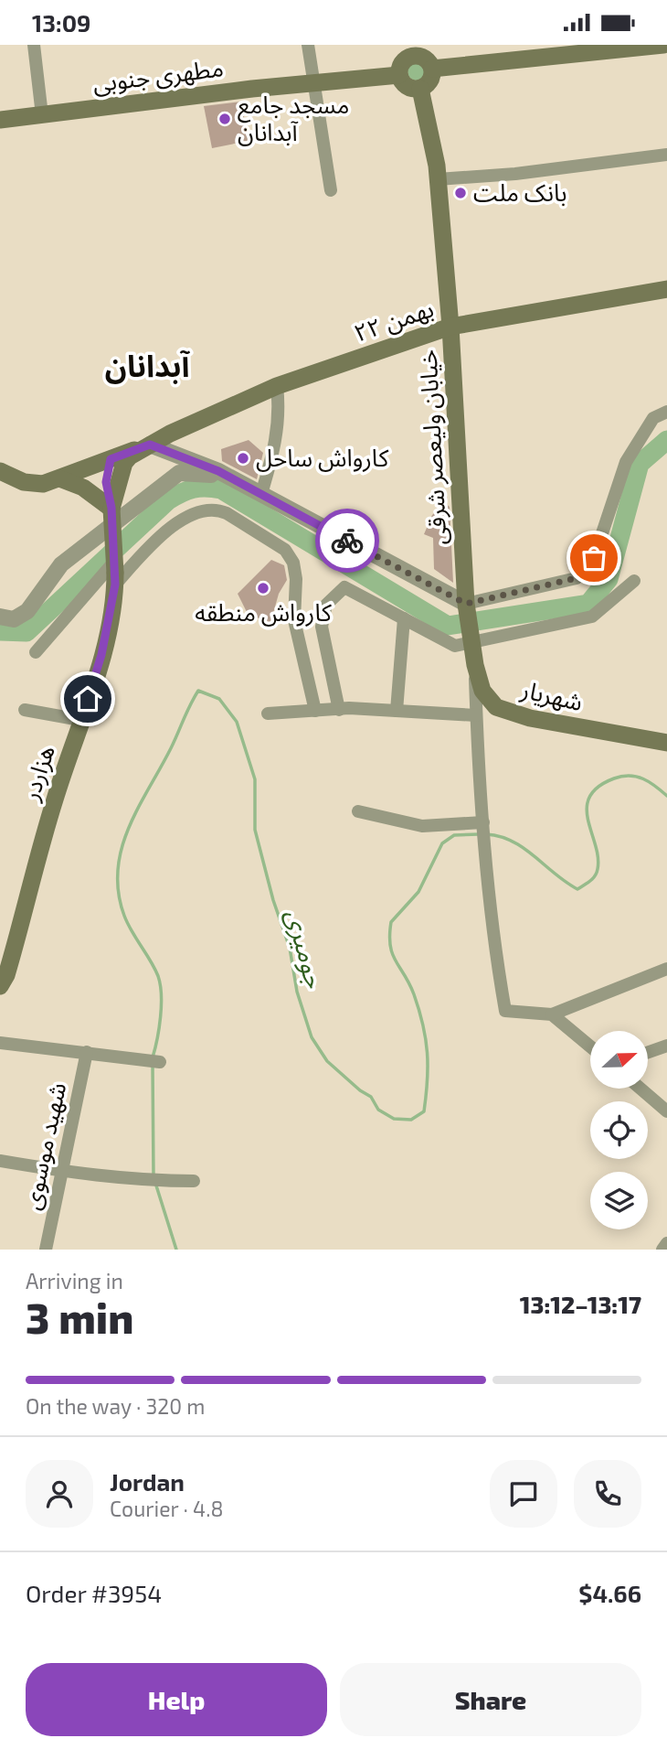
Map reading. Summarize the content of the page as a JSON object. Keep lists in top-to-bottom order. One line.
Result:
{"streets":{"main road":["مطهری جنوبی","۲۲ بهمن","خیابان ولیعصر شرقی","شهریار","هزاردر"],"street":["شهید موسوی"]},"crossings":[["مطهری جنوبی","خیابان ولیعصر شرقی"],["۲۲ بهمن","خیابان ولیعصر شرقی"],["خیابان ولیعصر شرقی","شهریار"]],"districts":["آبدانان"],"water":["جومیری"],"places":["مسجد جامع آبدانان","بانک ملت","کارواش ساحل","کارواش منطقه"],"north":"right","page":{"status":"13:09","heading":["3 min","Arriving in","13:12–13:17"],"panel":["Jordan","Courier · 4.8","Order #3954","$4.66"],"bar":"On the way · 320 m","buttons":["Help","Share"]}}
